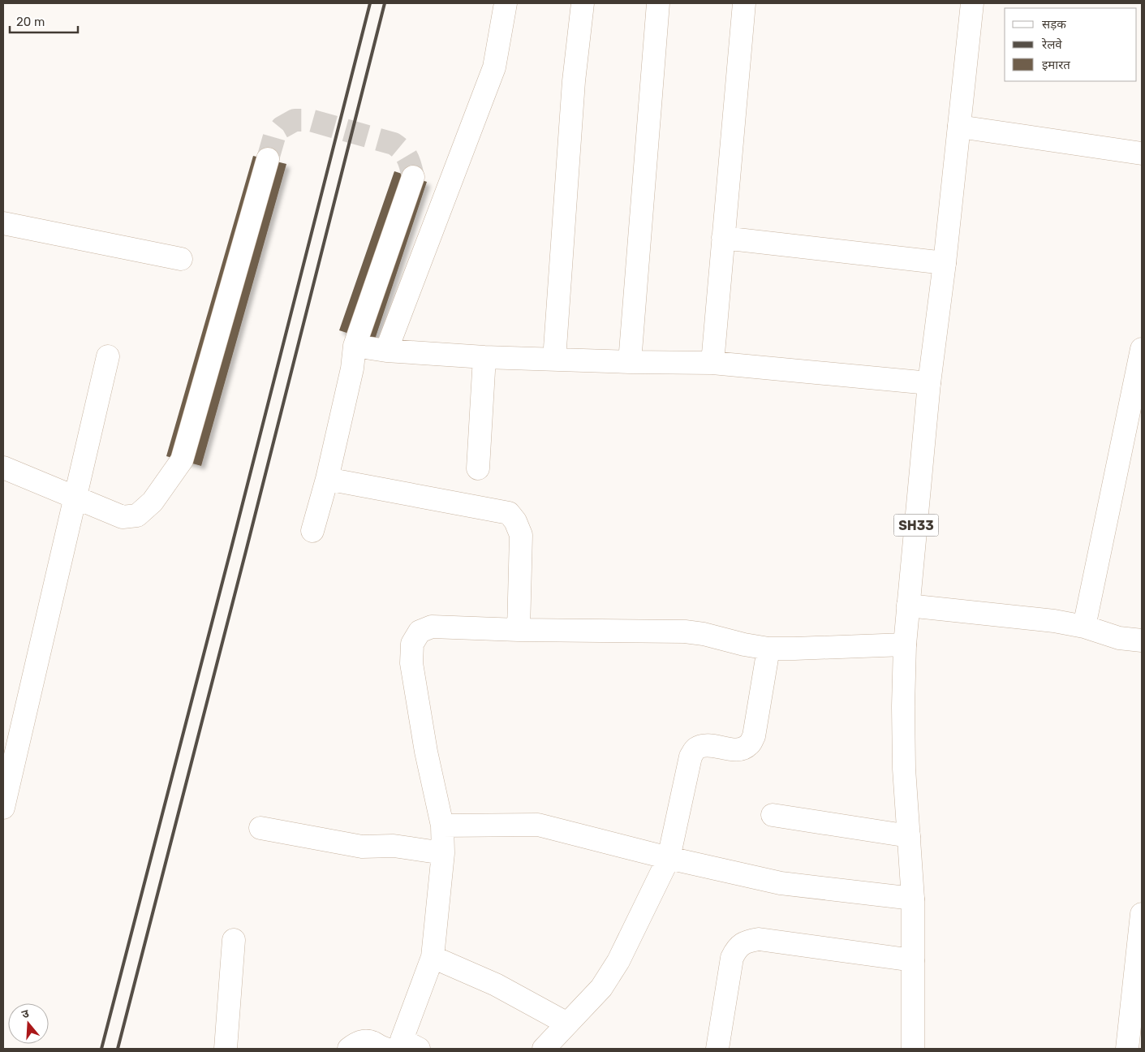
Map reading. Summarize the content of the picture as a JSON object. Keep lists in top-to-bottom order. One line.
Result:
{"streets":{"street":["SH33"]},"legend":["सड़क","रेलवे","इमारत"],"scale_bar":"20 m","north":"top"}
